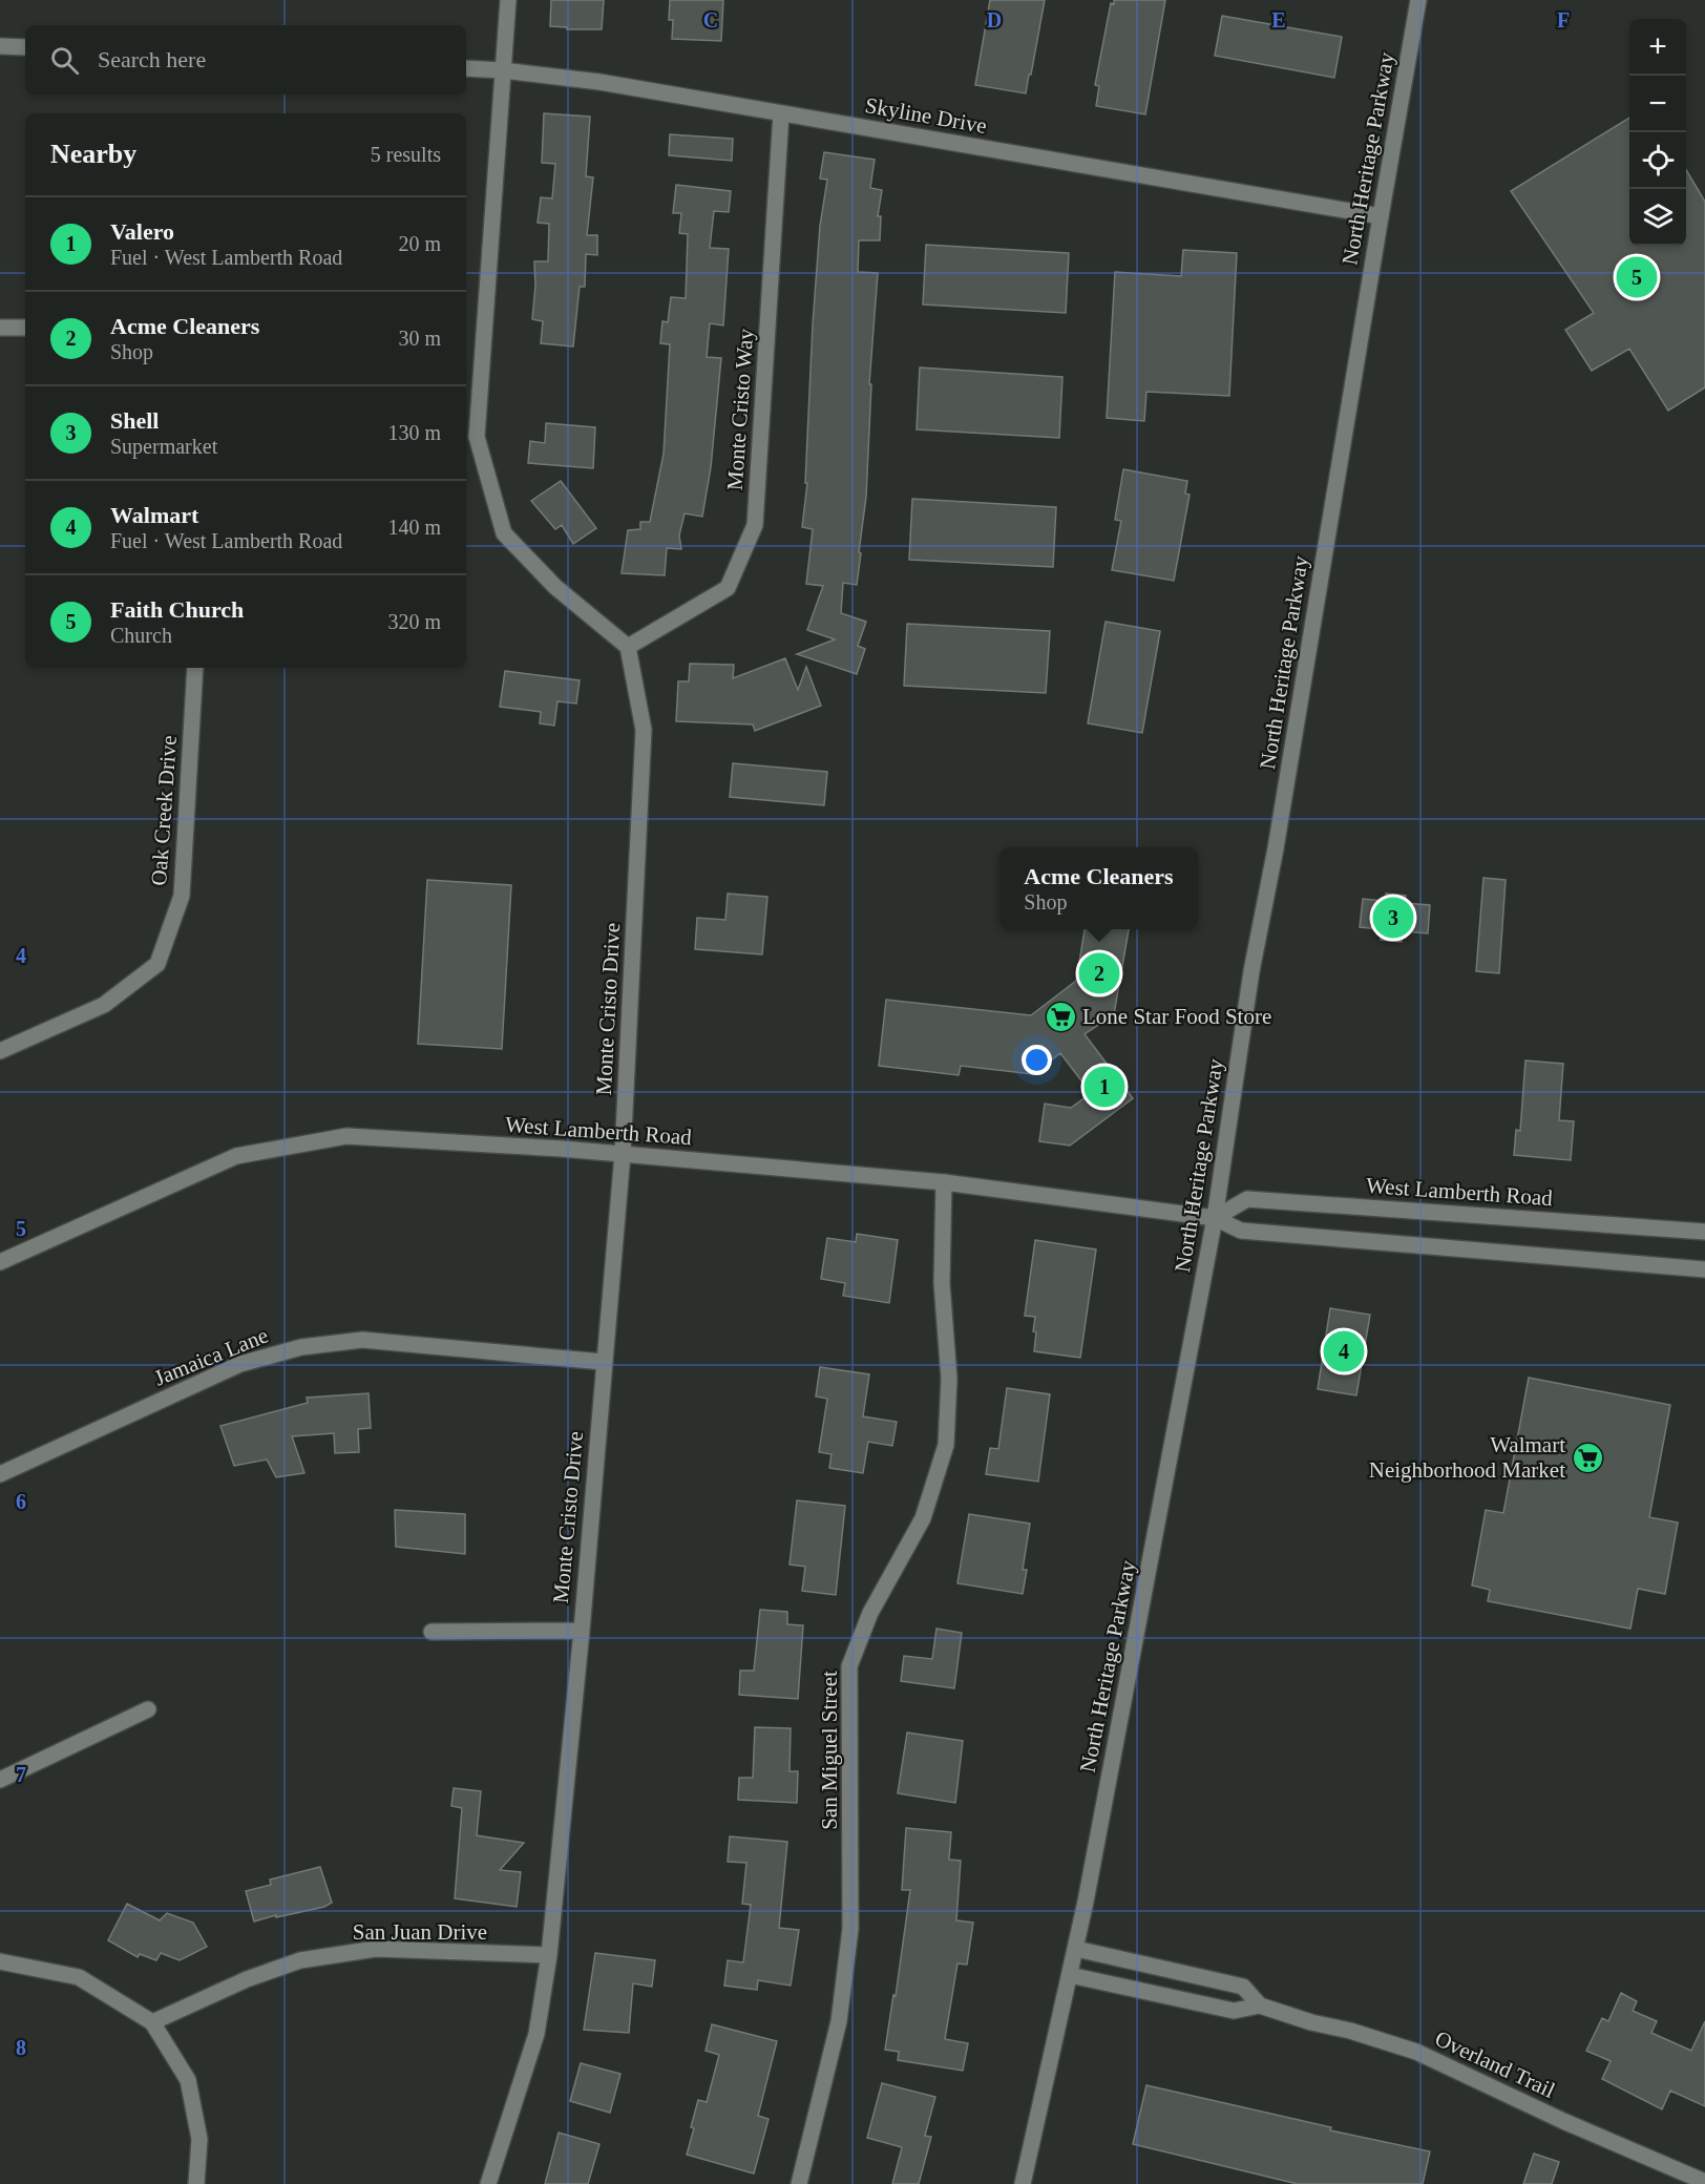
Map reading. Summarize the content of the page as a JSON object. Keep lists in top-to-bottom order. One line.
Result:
{"streets":{"street":["Skyline Drive","North Heritage Parkway","Monte Cristo Way","Oak Creek Drive","Monte Cristo Drive","West Lamberth Road","Jamaica Lane","San Miguel Street","San Juan Drive","Overland Trail"]},"crossings":[["Skyline Drive","North Heritage Parkway"],["Skyline Drive","Monte Cristo Way"],["North Heritage Parkway","West Lamberth Road"],["North Heritage Parkway","Overland Trail"],["Monte Cristo Way","Monte Cristo Drive"],["Monte Cristo Drive","West Lamberth Road"],["Monte Cristo Drive","Jamaica Lane"],["Monte Cristo Drive","San Juan Drive"],["West Lamberth Road","San Miguel Street"]],"places":{"supermarket":["Lone Star Food Store","Walmart Neighborhood Market"]},"page":{"map_buttons":["+","−"],"search":"Search here","heading":["Nearby","5 results"],"list":[{"mark":"1","name":"Valero","note":"Fuel · West Lamberth Road","value":"20 m"},{"mark":"2","name":"Acme Cleaners","note":"Shop","value":"30 m"},{"mark":"3","name":"Shell","note":"Supermarket","value":"130 m"},{"mark":"4","name":"Walmart","note":"Fuel · West Lamberth Road","value":"140 m"},{"mark":"5","name":"Faith Church","note":"Church","value":"320 m"}],"pins":["5","3","2","1","4"],"popup":["Acme Cleaners","Shop"]},"grid":{"columns":["C","D","E","F"],"rows":["4","5","6","7","8"]}}
